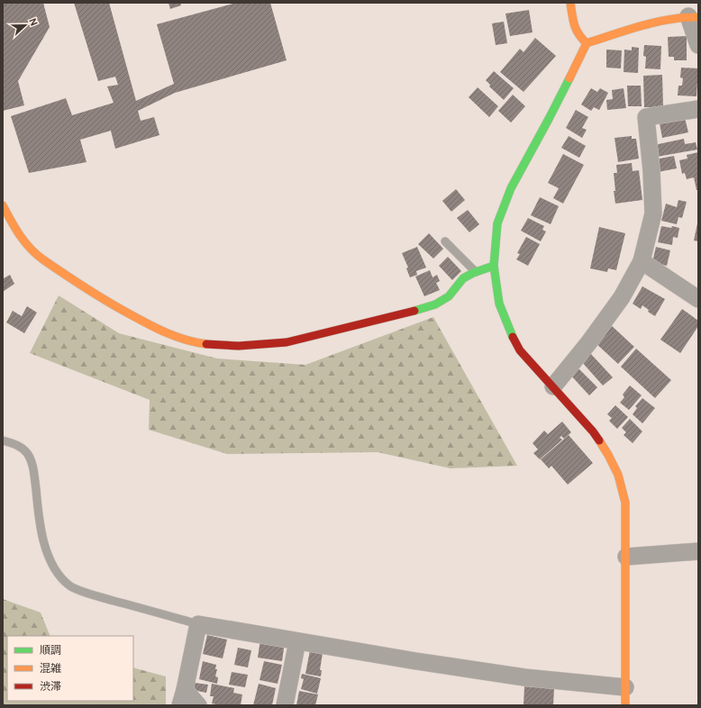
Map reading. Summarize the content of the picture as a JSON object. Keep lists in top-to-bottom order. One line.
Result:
{"legend":["順調","混雑","渋滞"],"north":"right"}
